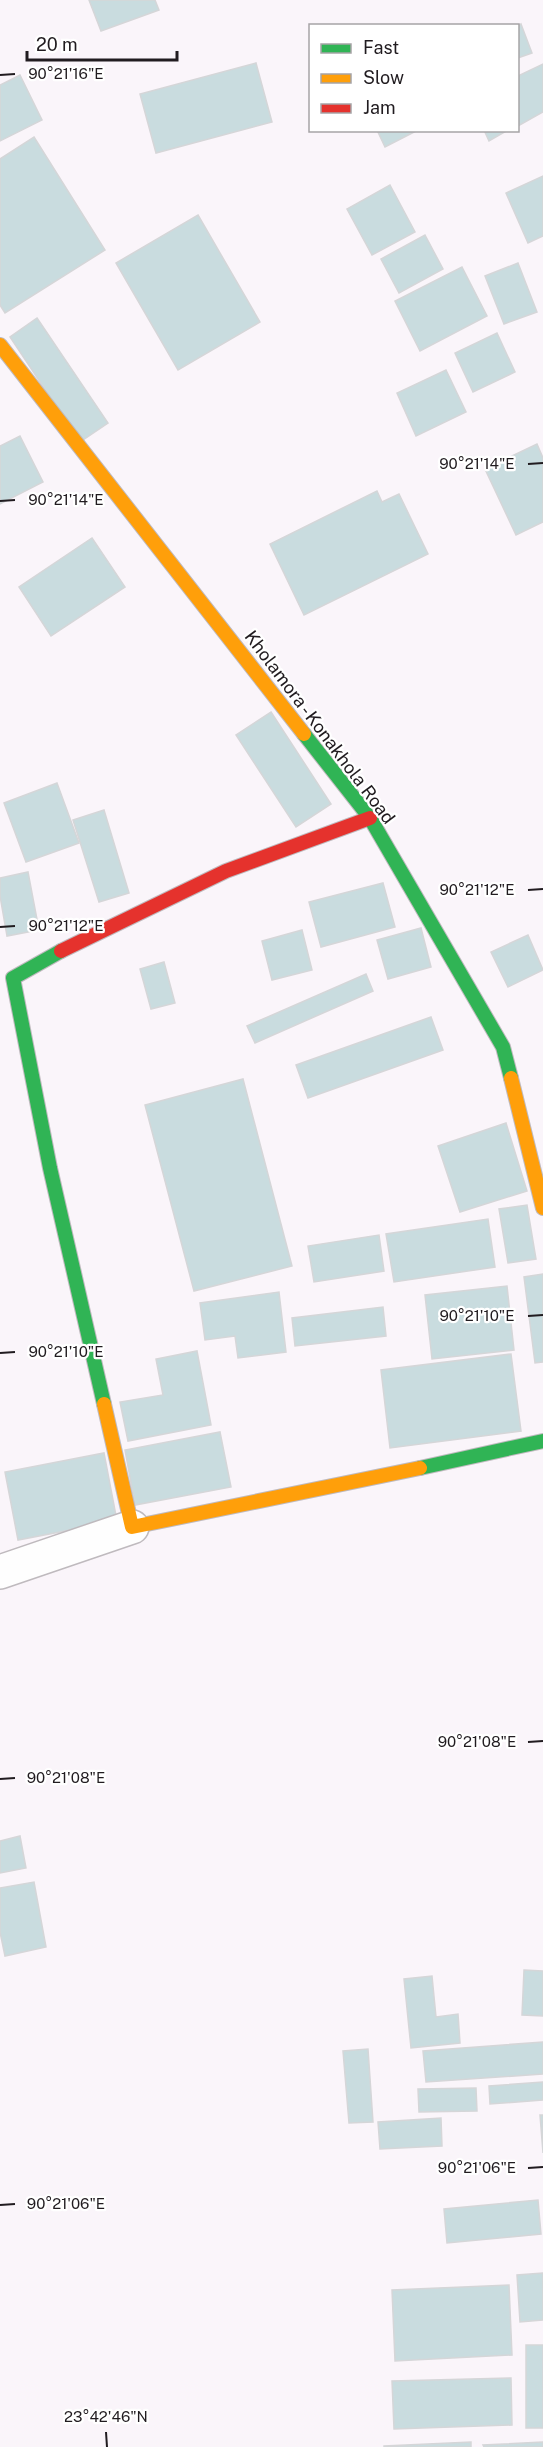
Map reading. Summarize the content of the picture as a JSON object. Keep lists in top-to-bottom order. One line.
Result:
{"streets":{"street":["Kholamora - Konakhola Road"]},"legend":["Fast","Slow","Jam"],"scale_bar":"20 m","coordinates":["90°21'16\"E","90°21'14\"E","90°21'12\"E","90°21'10\"E","90°21'08\"E","90°21'06\"E","23°42'46\"N"]}
